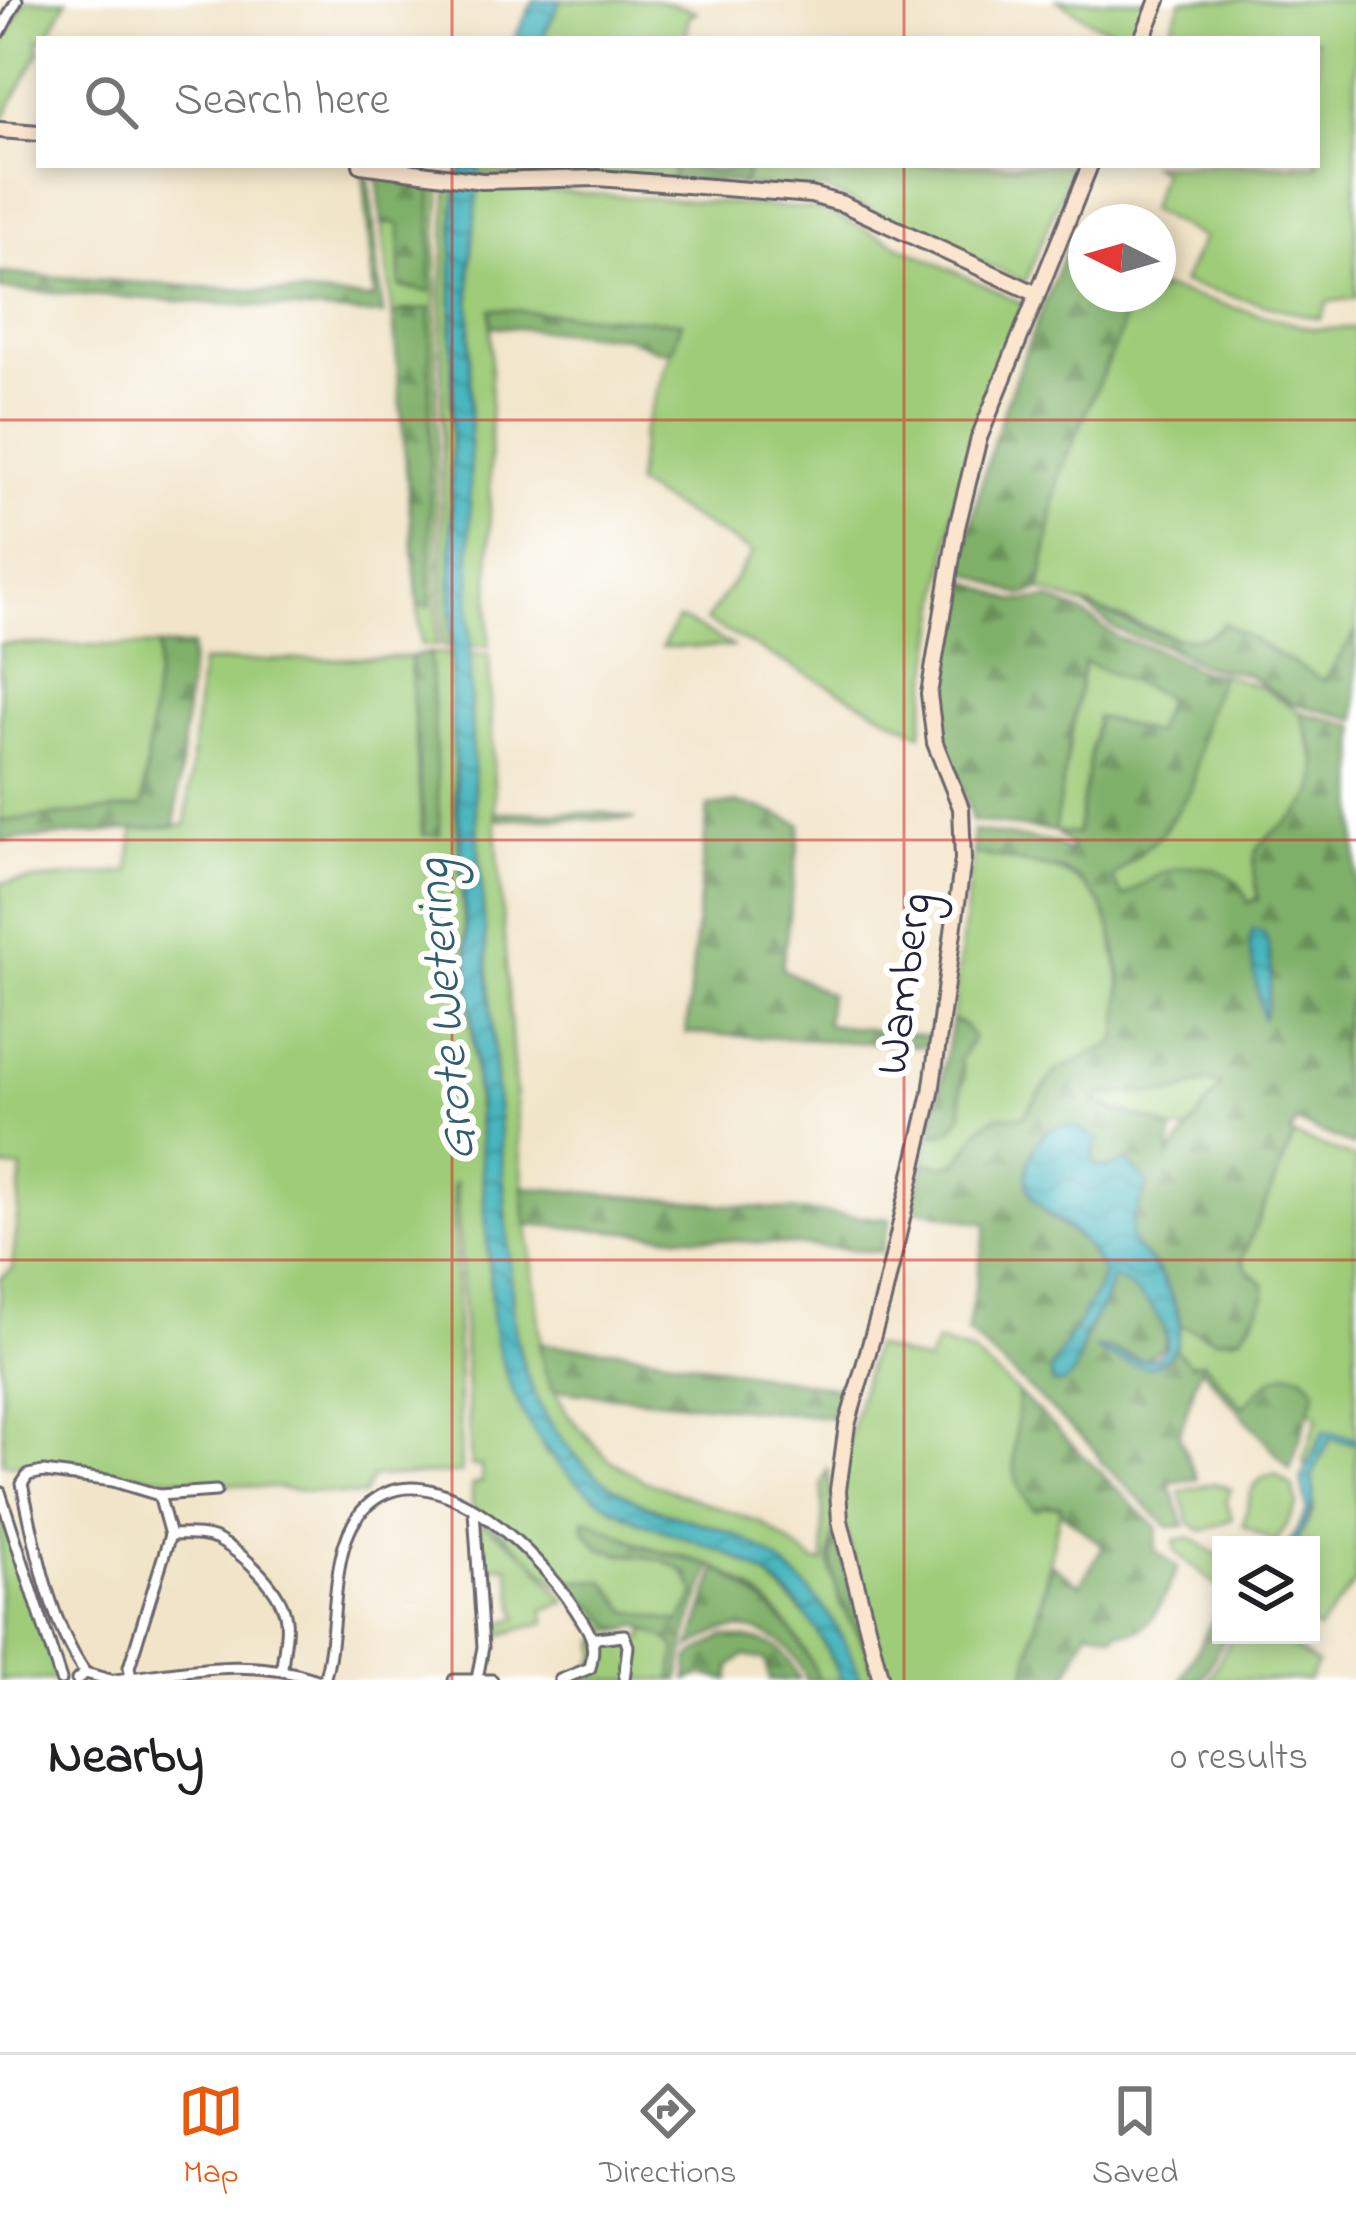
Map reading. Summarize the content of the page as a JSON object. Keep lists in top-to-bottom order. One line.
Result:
{"streets":{"street":["Wamberg"]},"water":["Grote Wetering"],"north":"left","page":{"search":"Search here","heading":["Nearby","0 results"],"nav":["Map","Directions","Saved"]}}
